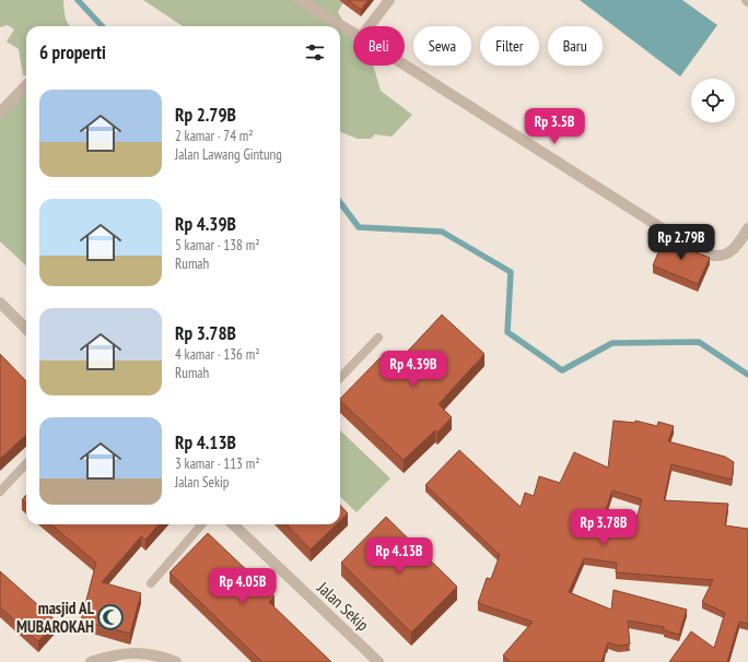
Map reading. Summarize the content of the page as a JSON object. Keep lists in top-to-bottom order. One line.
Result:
{"streets":{"street":["Jalan Sekip"]},"places":{"mosque":["masjid AL MUBAROKAH"]},"page":{"chip":["Beli","Sewa","Filter","Baru"],"heading":"6 properti","list":[{"name":"Rp 2.79B","note":"2 kamar · 74 m² · Jalan Lawang Gintung"},{"name":"Rp 4.39B","note":"5 kamar · 138 m² · Rumah"},{"name":"Rp 3.78B","note":"4 kamar · 136 m² · Rumah"},{"name":"Rp 4.13B","note":"3 kamar · 113 m² · Jalan Sekip"}],"price":["Rp 3.5B","Rp 2.79B","Rp 4.39B","Rp 3.78B","Rp 4.13B","Rp 4.05B"]}}
